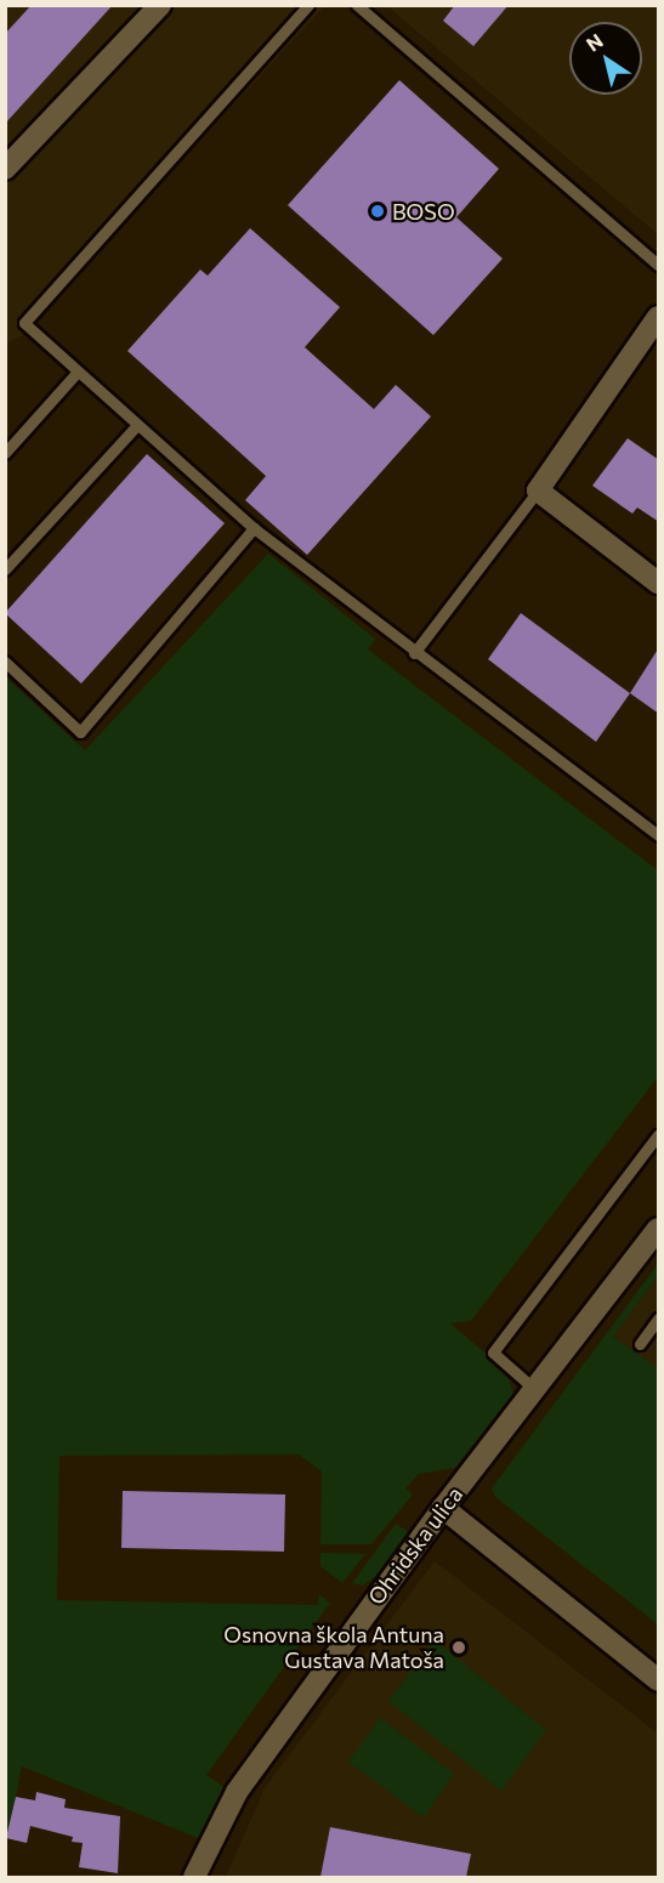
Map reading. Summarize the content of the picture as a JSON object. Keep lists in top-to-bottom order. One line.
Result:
{"streets":{"street":["Ohridska ulica"]},"places":["BOSO","Osnovna škola Antuna Gustava Matoša"],"north":"top left"}
